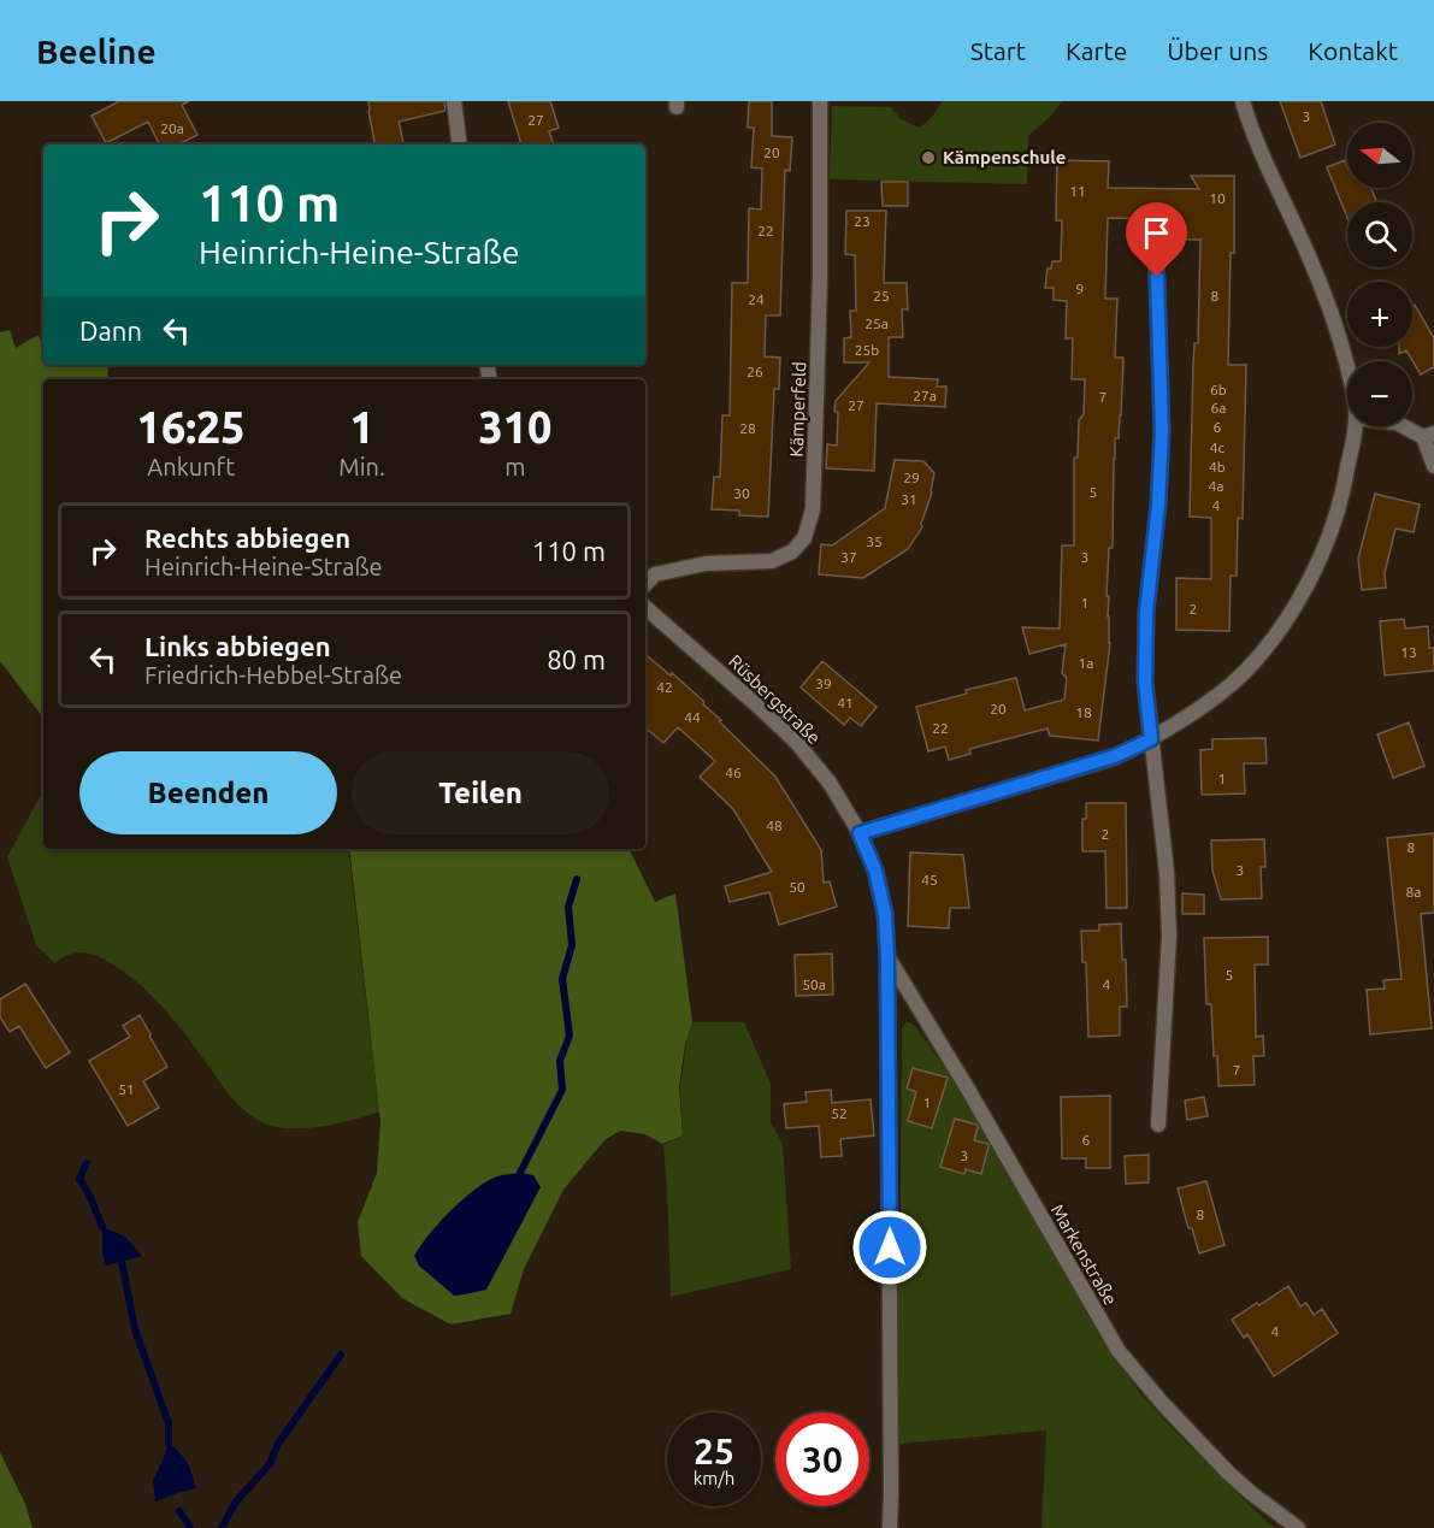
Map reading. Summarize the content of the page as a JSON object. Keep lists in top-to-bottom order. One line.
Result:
{"streets":{"street":["Kämperfeld","Rüsbergstraße","Markenstraße"]},"crossings":[["Rüsbergstraße","Markenstraße"]],"places":["Kämpenschule"],"house_numbers":["3","27","20a","20","11","10","23","22","9","25","8","24","25a","25b","26","6b","27a","7","27","6a","6","28","4c","4b","29","4a","5","30","31","4","35","37","3","1","2","13","1a","39","42","41","20","18","44","22","46","1","48","2","8","3","45","50","8a","5","50a","4","7","51","1","52","6","3","8","4"],"north":"left","page":{"header":"Beeline","nav":["Start","Karte","Über uns","Kontakt"],"map_buttons":["+","−"],"turn":["110 m","Heinrich-Heine-Straße"],"then":"Dann","eta":["16:25","Ankunft","1","Min.","310","m"],"list":[{"name":"Rechts abbiegen","note":"Heinrich-Heine-Straße","value":"110 m"},{"name":"Links abbiegen","note":"Friedrich-Hebbel-Straße","value":"80 m"}],"buttons":["Beenden","Teilen"],"speed":"25 km/h","limit":"30"}}
